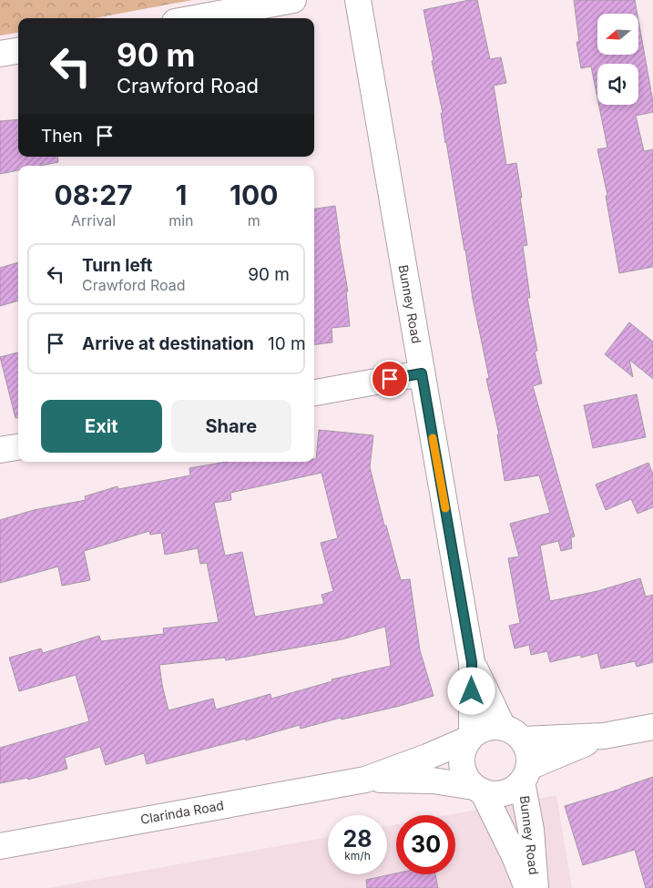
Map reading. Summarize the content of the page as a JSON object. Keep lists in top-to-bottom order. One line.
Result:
{"streets":{"street":["Bunney Road","Clarinda Road"]},"crossings":[["Bunney Road","Clarinda Road"]],"north":"left","page":{"turn":["90 m","Crawford Road"],"then":"Then","eta":["08:27","Arrival","1","min","100","m"],"list":[{"name":"Turn left","note":"Crawford Road","value":"90 m"},{"name":"Arrive at destination","value":"10 m"}],"buttons":["Exit","Share"],"speed":"28 km/h","limit":"30"}}
